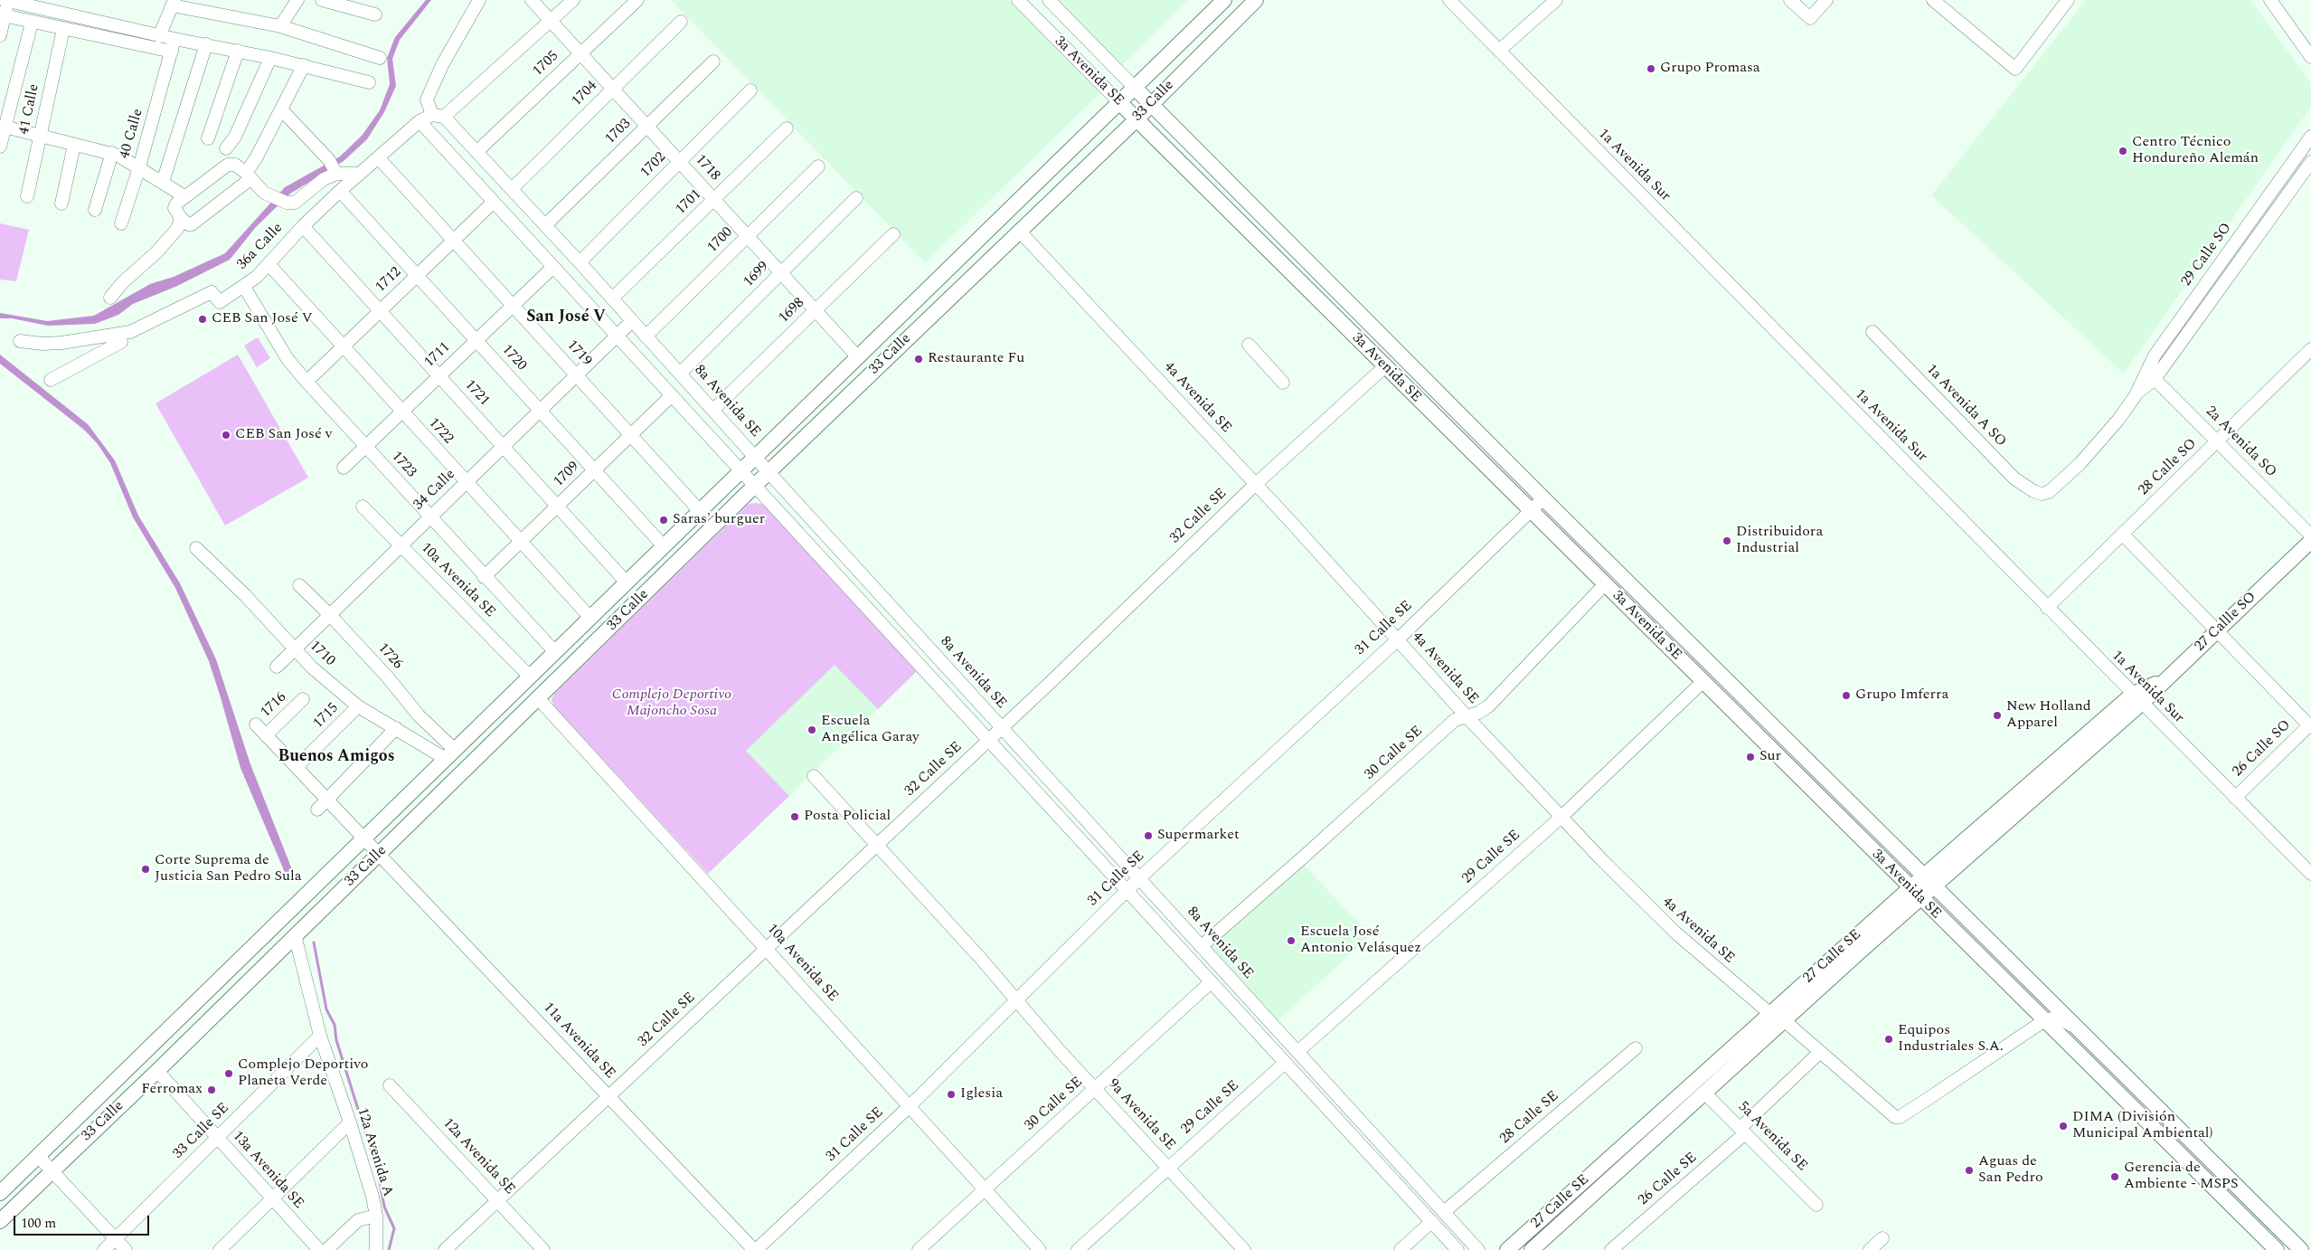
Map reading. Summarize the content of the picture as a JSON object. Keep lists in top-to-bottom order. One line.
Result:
{"streets":{"main road":["3a Avenida SE","33 Calle","27 Callle SO","27 Calle SE"],"street":["1705","1704","41 Calle","1703","40 Calle","1702","1a Avenida Sur","1718","1701","1700","36a Calle","29 Calle SO","1699","1712","1698","1719","1711","1720","1721","4a Avenida SE","8a Avenida SE","1a Avenida A SO","1722","2a Avenida SO","1723","28 Calle SO","1709","34 Calle","32 Calle SE","10a Avenida SE","31 Calle SE","1710","1726","1716","1715","26 Calle SO","30 Calle SE","29 Calle SE","11a Avenida SE","9a Avenida SE","28 Calle SE","33 Calle SE","5a Avenida SE","12a Avenida A","12a Avenida SE","13a Avenida SE","26 Calle SE"]},"crossings":[["1705","1718"],["1705","8a Avenida SE"],["3a Avenida SE","33 Calle"],["3a Avenida SE","32 Calle SE"],["3a Avenida SE","31 Calle SE"],["3a Avenida SE","30 Calle SE"],["3a Avenida SE","29 Calle SE"],["3a Avenida SE","27 Calle SE"],["1704","1718"],["1704","8a Avenida SE"],["33 Calle","1718"],["33 Calle","1719"],["33 Calle","1720"],["33 Calle","1721"],["33 Calle","4a Avenida SE"],["33 Calle","8a Avenida SE"],["33 Calle","1722"],["33 Calle","1723"],["33 Calle","10a Avenida SE"],["33 Calle","1710"],["33 Calle","1726"],["33 Calle","11a Avenida SE"],["33 Calle","12a Avenida A"],["33 Calle","13a Avenida SE"],["1703","1718"],["1703","8a Avenida SE"],["1702","1718"],["1702","8a Avenida SE"],["1a Avenida Sur","28 Calle SO"],["1a Avenida Sur","26 Calle SO"],["1a Avenida Sur","27 Calle SE"],["1718","1701"],["1718","1700"],["1718","36a Calle"],["1718","1699"],["1718","1698"],["1701","8a Avenida SE"],["1700","8a Avenida SE"],["36a Calle","1719"],["36a Calle","1720"],["36a Calle","1721"],["36a Calle","8a Avenida SE"],["36a Calle","1722"],["36a Calle","1723"],["29 Calle SO","1a Avenida A SO"],["29 Calle SO","2a Avenida SO"],["1699","8a Avenida SE"],["1712","1719"],["1712","1720"],["1712","1721"],["1712","1722"],["1712","1723"],["1698","8a Avenida SE"],["1719","1711"],["1719","1709"],["1719","34 Calle"],["1711","1720"],["1711","1721"],["1711","1722"],["1711","1723"],["1720","1709"],["1720","34 Calle"],["1721","1709"],["1721","34 Calle"],["4a Avenida SE","32 Calle SE"],["4a Avenida SE","31 Calle SE"],["4a Avenida SE","30 Calle SE"],["4a Avenida SE","29 Calle SE"],["4a Avenida SE","27 Calle SE"],["8a Avenida SE","34 Calle"],["8a Avenida SE","32 Calle SE"],["8a Avenida SE","31 Calle SE"],["8a Avenida SE","30 Calle SE"],["8a Avenida SE","29 Calle SE"],["8a Avenida SE","28 Calle SE"],["1722","1709"],["1722","34 Calle"],["2a Avenida SO","28 Calle SO"],["1723","1709"],["1723","34 Calle"],["34 Calle","10a Avenida SE"],["34 Calle","1710"],["34 Calle","1726"],["32 Calle SE","10a Avenida SE"],["32 Calle SE","11a Avenida SE"],["32 Calle SE","9a Avenida SE"],["32 Calle SE","12a Avenida SE"],["10a Avenida SE","31 Calle SE"],["10a Avenida SE","30 Calle SE"],["27 Callle SO","27 Calle SE"],["31 Calle SE","11a Avenida SE"],["31 Calle SE","9a Avenida SE"],["1710","1726"],["1710","1715"],["1716","11a Avenida SE"],["1715","11a Avenida SE"],["30 Calle SE","9a Avenida SE"],["29 Calle SE","9a Avenida SE"],["27 Calle SE","5a Avenida SE"],["33 Calle SE","12a Avenida A"],["33 Calle SE","13a Avenida SE"],["5a Avenida SE","26 Calle SE"]],"districts":["San José V","Buenos Amigos"],"parks":["Complejo Deportivo Majoncho Sosa"],"places":["Grupo Promasa","Centro Técnico Hondureño Alemán","CEB San José V","Restaurante Fu","CEB San José v","Saras' burguer","Distribuidora Industrial","Grupo Imferra","New Holland Apparel","Escuela Angélica Garay","Sur","Posta Policial","Supermarket","Corte Suprema de Justicia San Pedro Sula","Escuela José Antonio Velásquez","Equipos Industriales S.A.","Complejo Deportivo Planeta Verde","Ferromax","Iglesia","DIMA (División Municipal Ambiental)","Aguas de San Pedro","Gerencia de Ambiente - MSPS"],"scale_bar":"100 m"}
